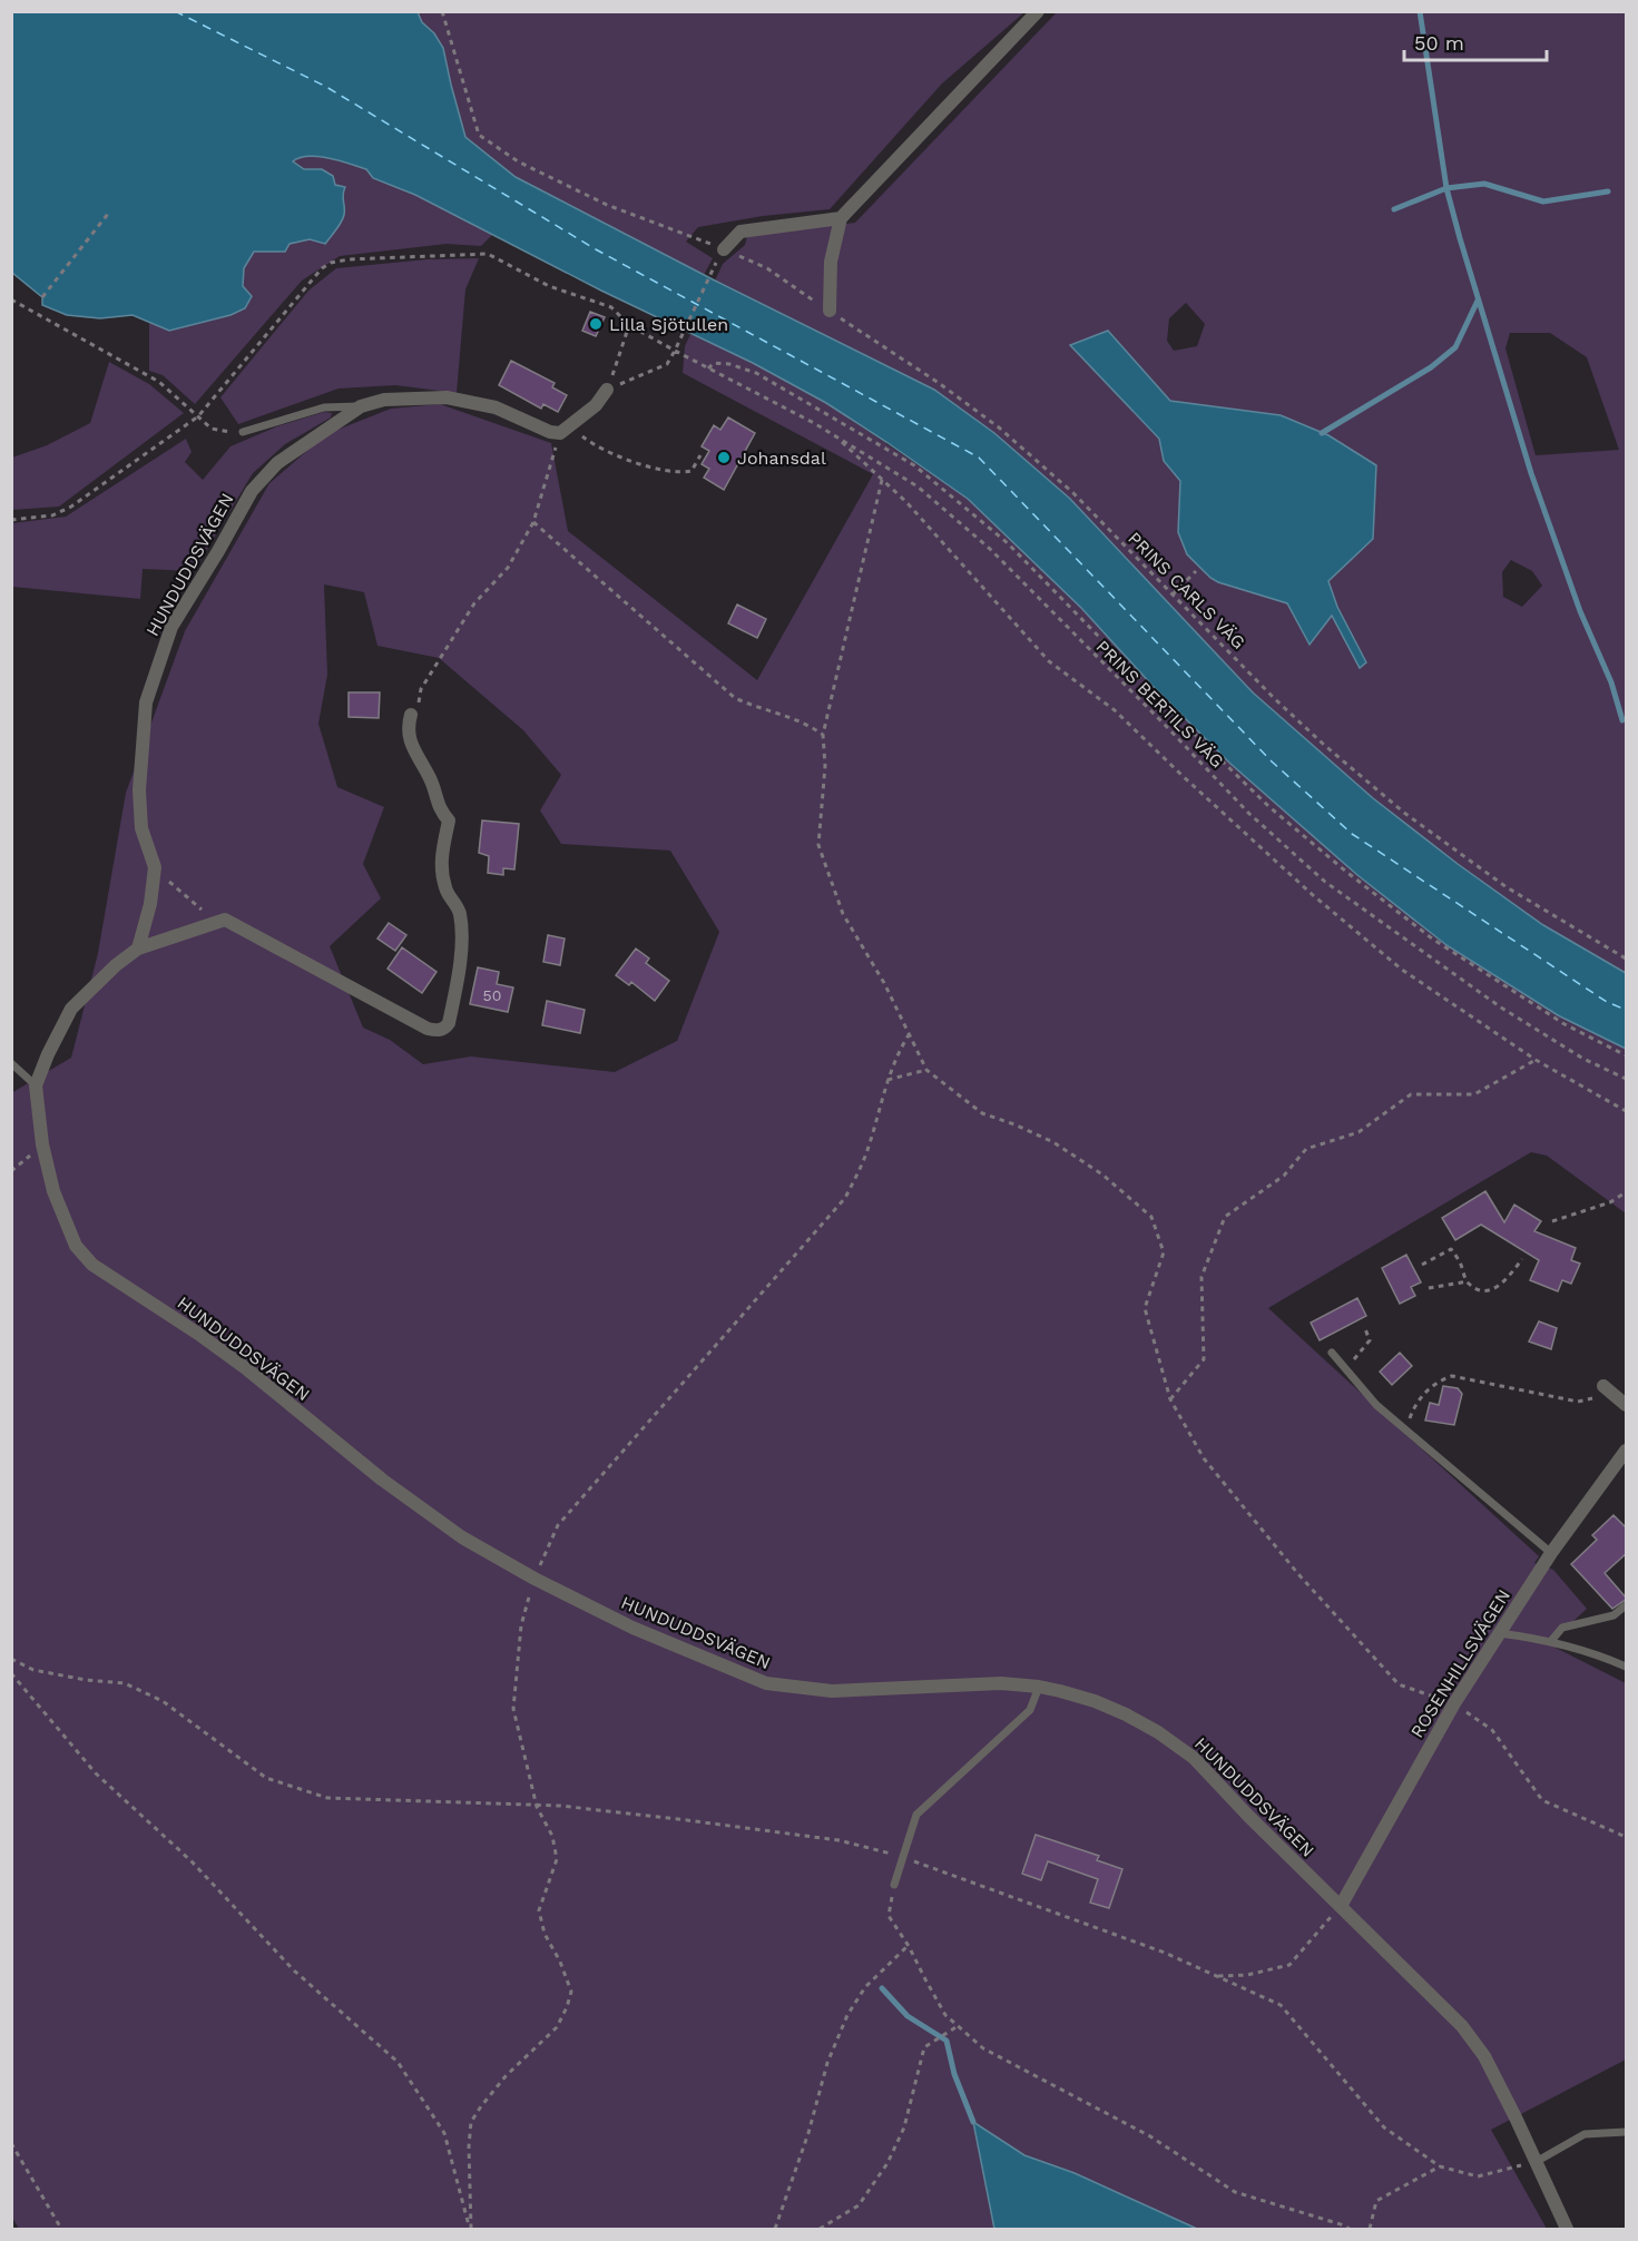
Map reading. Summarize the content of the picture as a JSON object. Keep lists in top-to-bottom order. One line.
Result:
{"streets":{"street":["HUNDUDDSVÄGEN","ROSENHILLSVÄGEN"],"path":["PRINS CARLS VÄG","PRINS BERTILS VÄG"]},"crossings":[["HUNDUDDSVÄGEN","ROSENHILLSVÄGEN"]],"places":["Lilla Sjötullen","Johansdal"],"house_numbers":["50"],"scale_bar":"50 m"}
